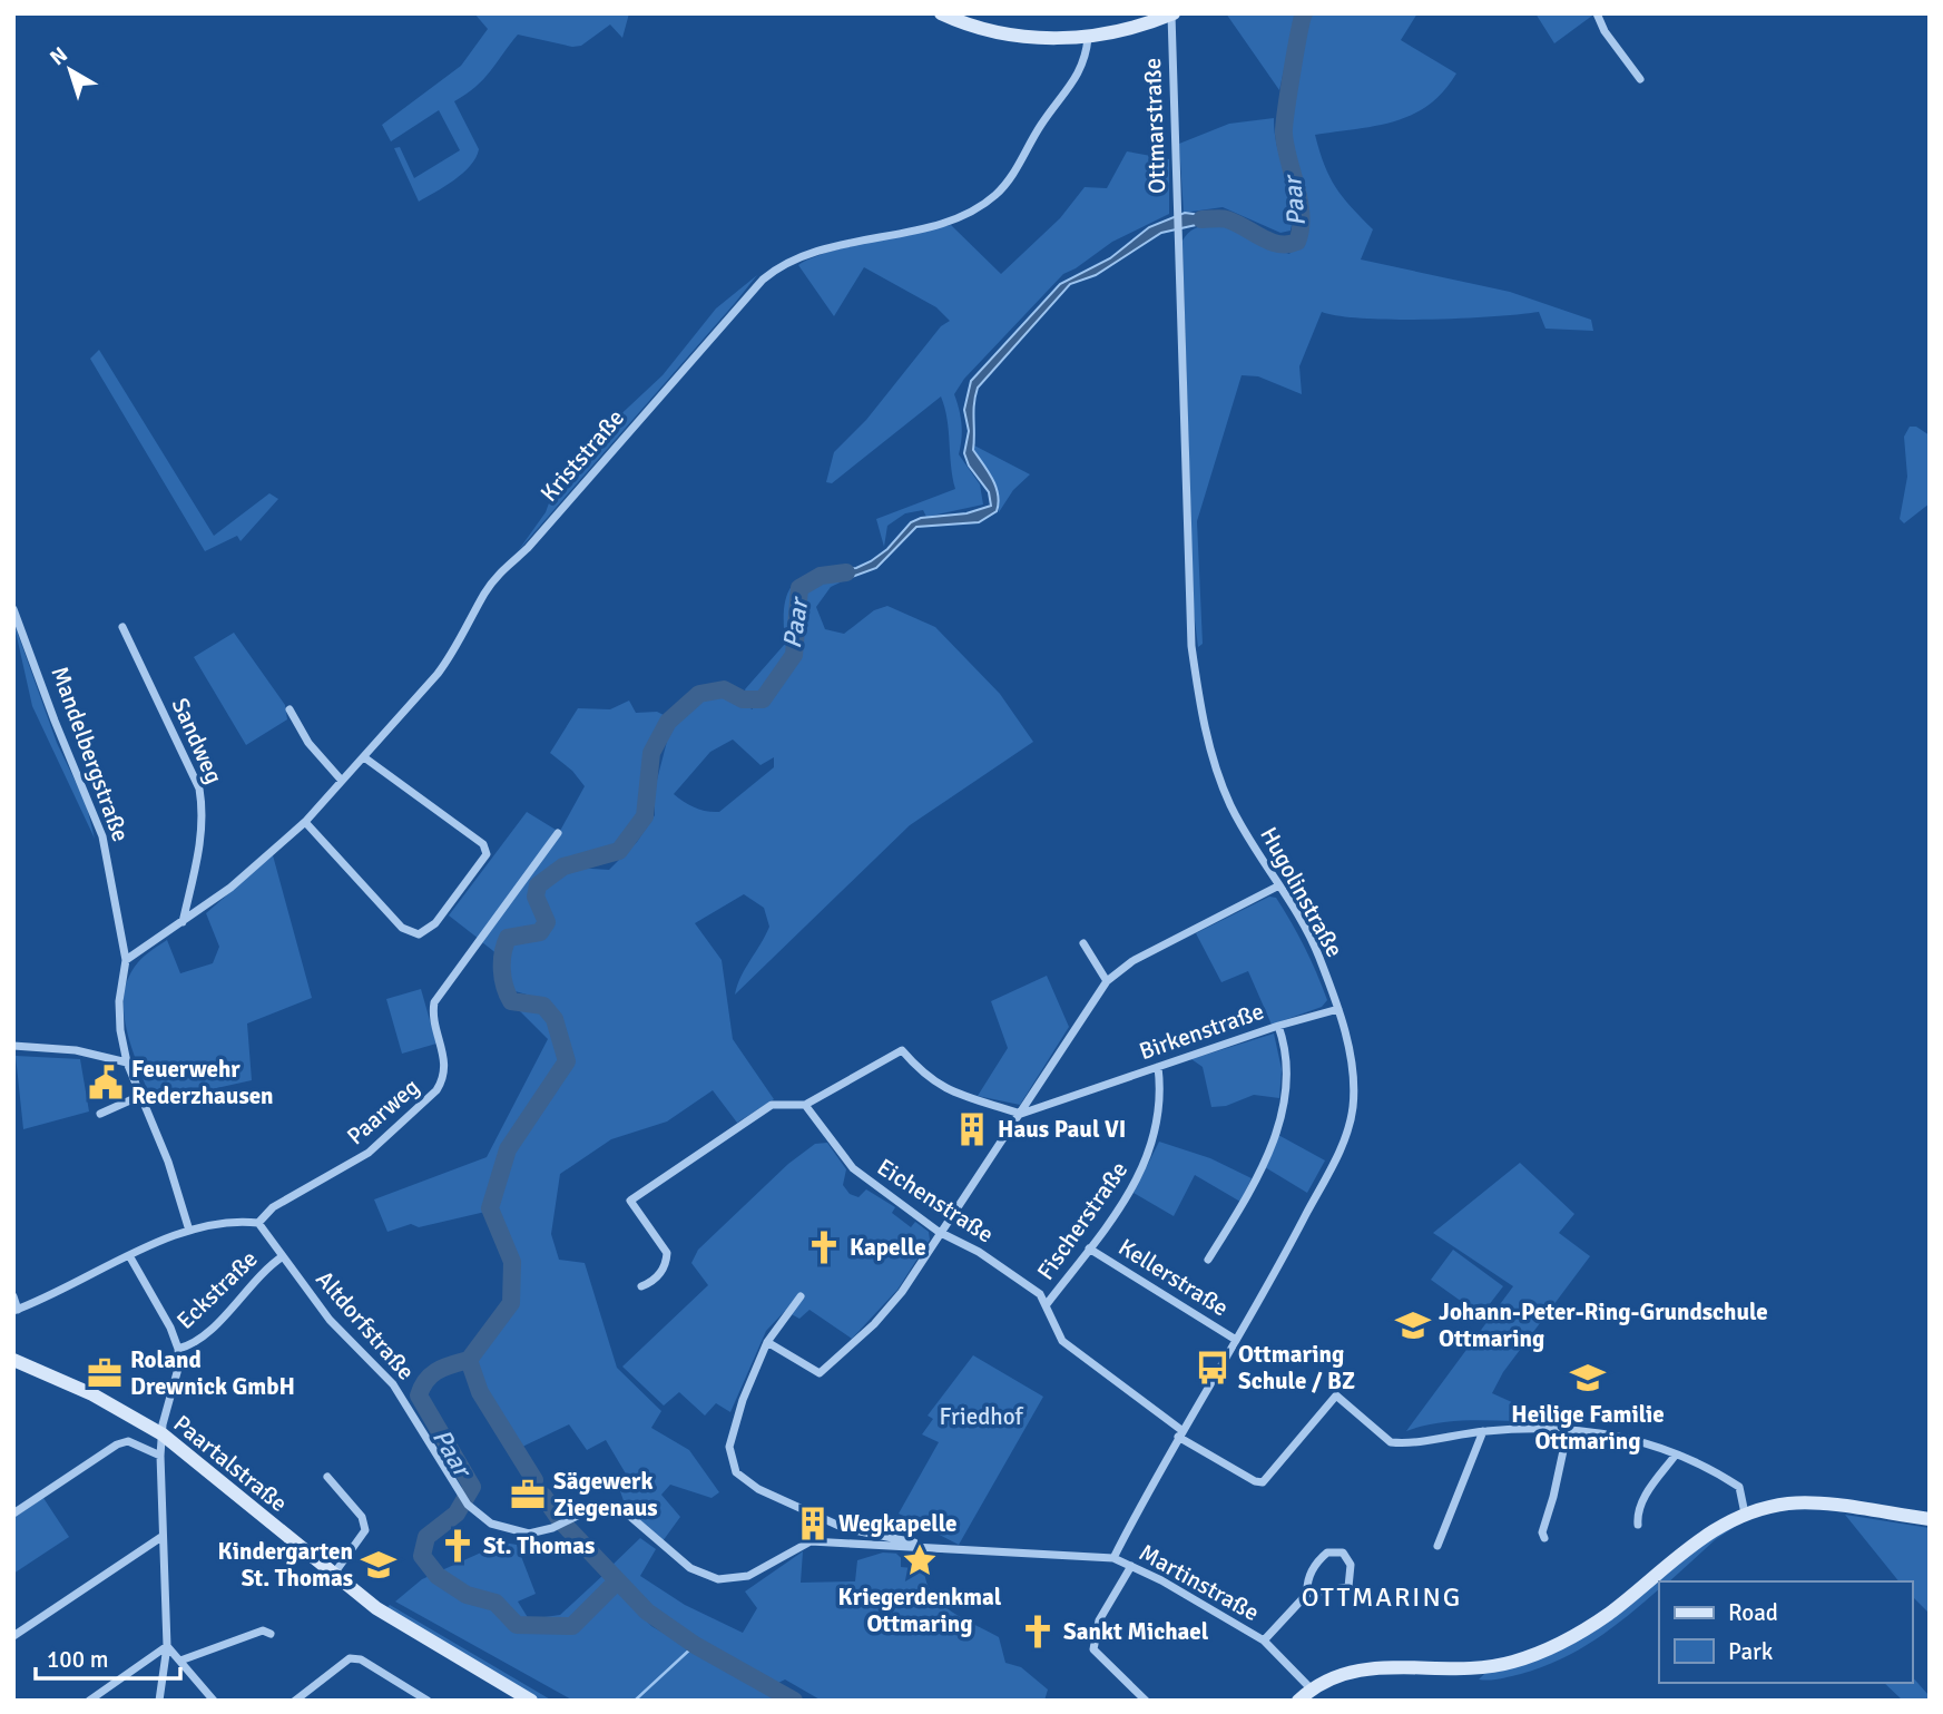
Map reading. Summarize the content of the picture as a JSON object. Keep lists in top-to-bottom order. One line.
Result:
{"streets":{"main road":["Paartalstraße"],"street":["Ottmarstraße","Kriststraße","Sandweg","Mandelbergstraße","Hugolinstraße","Birkenstraße","Paarweg","Eichenstraße","Fischerstraße","Kellerstraße","Eckstraße","Altdorfstraße","Martinstraße"]},"crossings":[["Ottmarstraße","Hugolinstraße"],["Kriststraße","Sandweg"],["Kriststraße","Mandelbergstraße"],["Hugolinstraße","Birkenstraße"],["Hugolinstraße","Eichenstraße"],["Hugolinstraße","Kellerstraße"],["Hugolinstraße","Martinstraße"],["Birkenstraße","Fischerstraße"],["Paarweg","Altdorfstraße"],["Eichenstraße","Fischerstraße"],["Fischerstraße","Kellerstraße"],["Eckstraße","Altdorfstraße"],["Eckstraße","Paartalstraße"],["Altdorfstraße","Martinstraße"]],"districts":["OTTMARING"],"water":["Paar"],"parks":["Friedhof"],"places":{"public building":["Feuerwehr Rederzhausen"],"building":["Haus Paul VI","Wegkapelle"],"church":["Kapelle","St. Thomas","Sankt Michael"],"school or university":["Johann-Peter-Ring-Grundschule Ottmaring","Heilige Familie Ottmaring","Kindergarten St. Thomas"],"bus stop":["Ottmaring Schule / BZ"],"office":["Roland Drewnick GmbH","Sägewerk Ziegenaus"],"place":["Kriegerdenkmal Ottmaring"]},"legend":["Road","Park"],"scale_bar":"100 m","north":"top left"}
